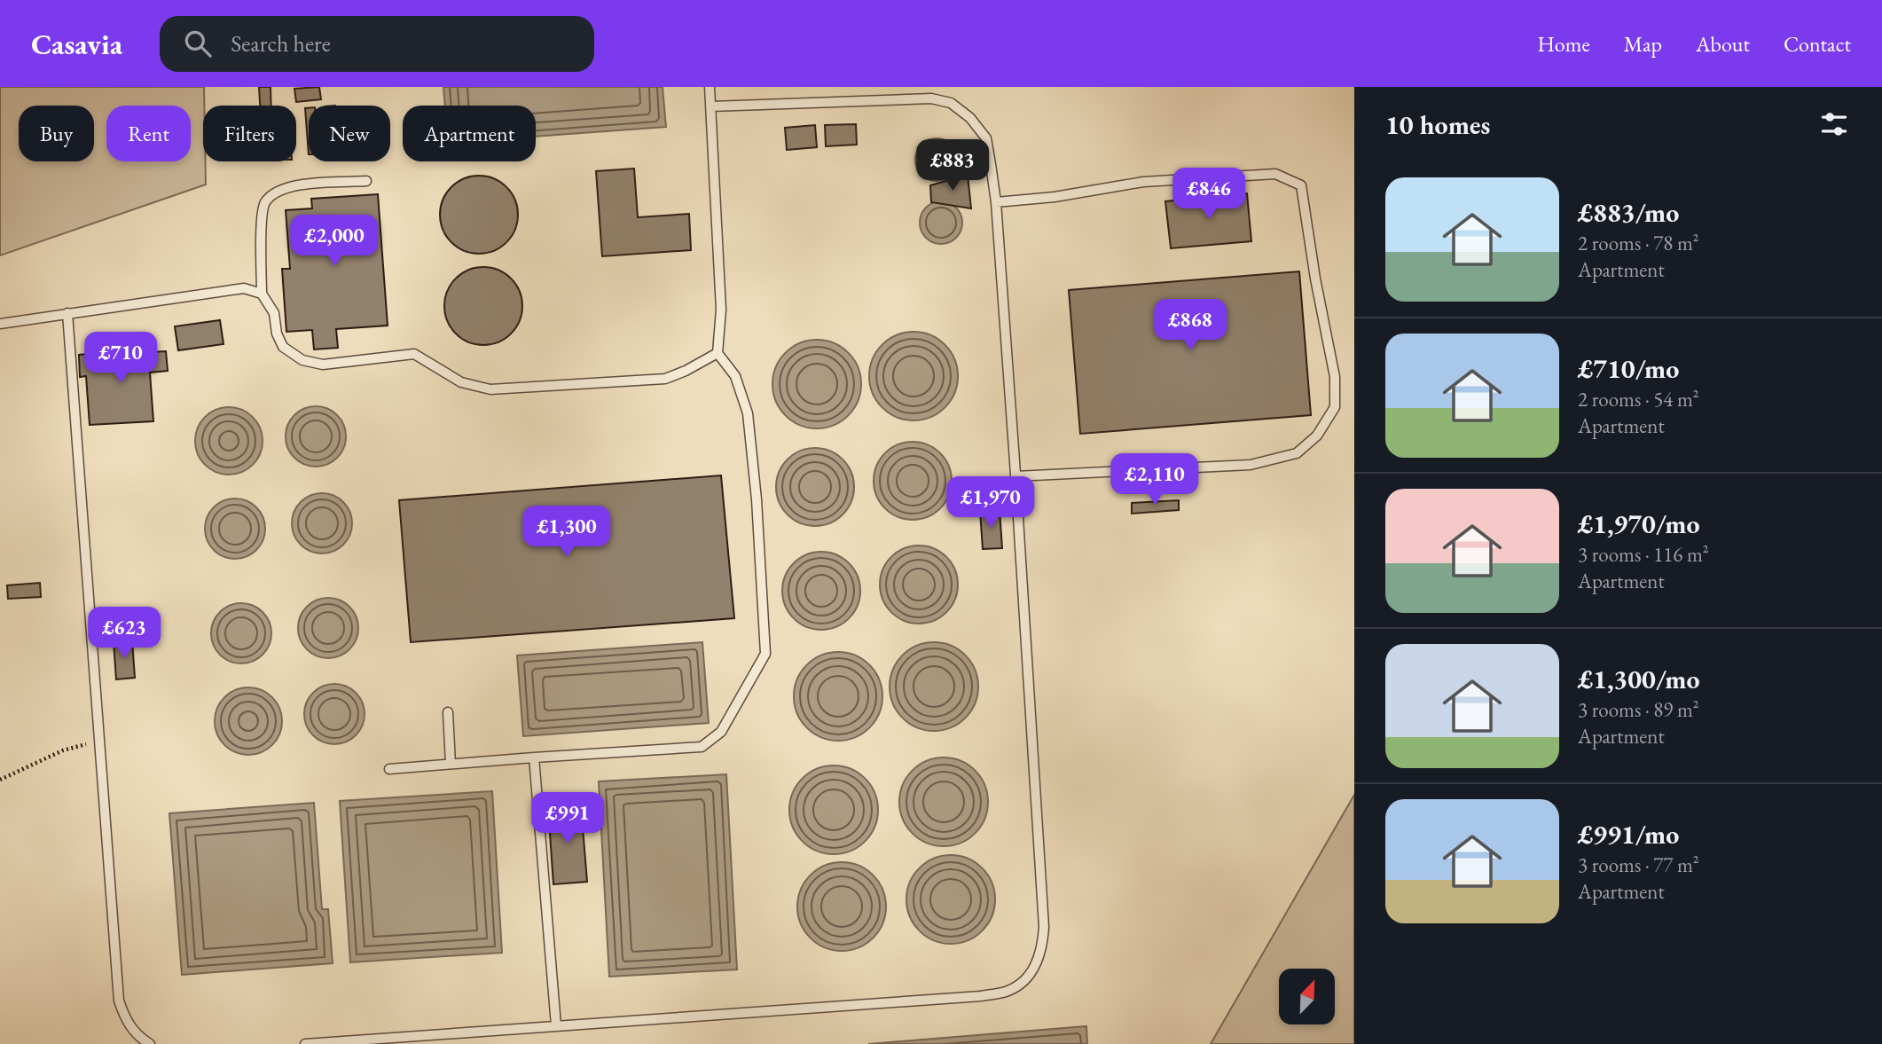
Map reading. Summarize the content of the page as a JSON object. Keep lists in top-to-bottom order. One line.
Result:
{"north":"top right","page":{"header":"Casavia","search":"Search here","nav":["Home","Map","About","Contact"],"heading":"10 homes","chip":["Buy","Rent","Filters","New","Apartment"],"price":["£883","£846","£2,000","£868","£710","£2,110","£1,970","£1,300","£623","£991"],"list":[{"name":"£883/mo","note":"2 rooms · 78 m² · Apartment"},{"name":"£710/mo","note":"2 rooms · 54 m² · Apartment"},{"name":"£1,970/mo","note":"3 rooms · 116 m² · Apartment"},{"name":"£1,300/mo","note":"3 rooms · 89 m² · Apartment"},{"name":"£991/mo","note":"3 rooms · 77 m² · Apartment"}]}}
